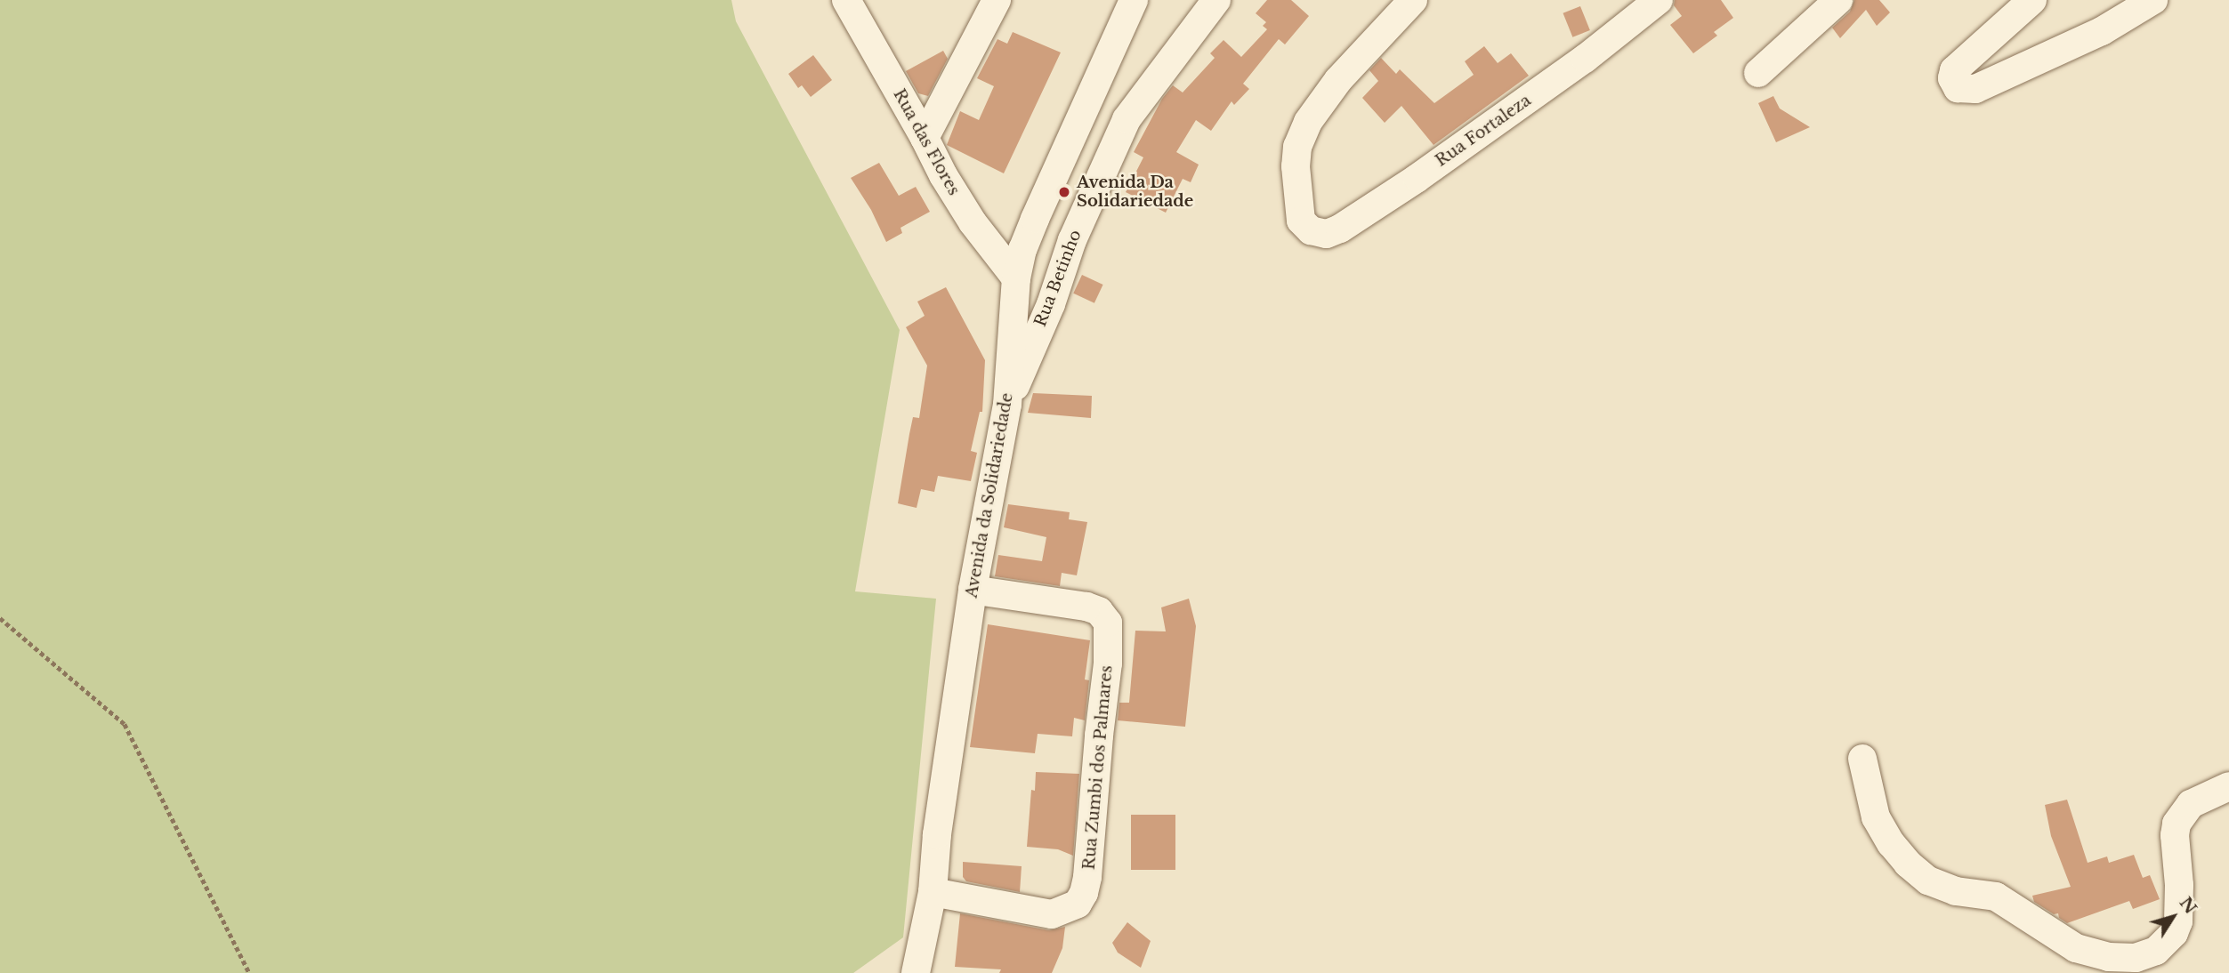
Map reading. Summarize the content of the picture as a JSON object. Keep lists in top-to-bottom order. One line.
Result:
{"streets":{"street":["Rua Fortaleza","Rua das Flores","Rua Betinho","Avenida da Solidariedade","Rua Zumbi dos Palmares"]},"crossings":[["Rua das Flores","Avenida da Solidariedade"],["Rua Betinho","Avenida da Solidariedade"],["Avenida da Solidariedade","Rua Zumbi dos Palmares"]],"places":["Avenida Da Solidariedade"],"north":"top right"}
